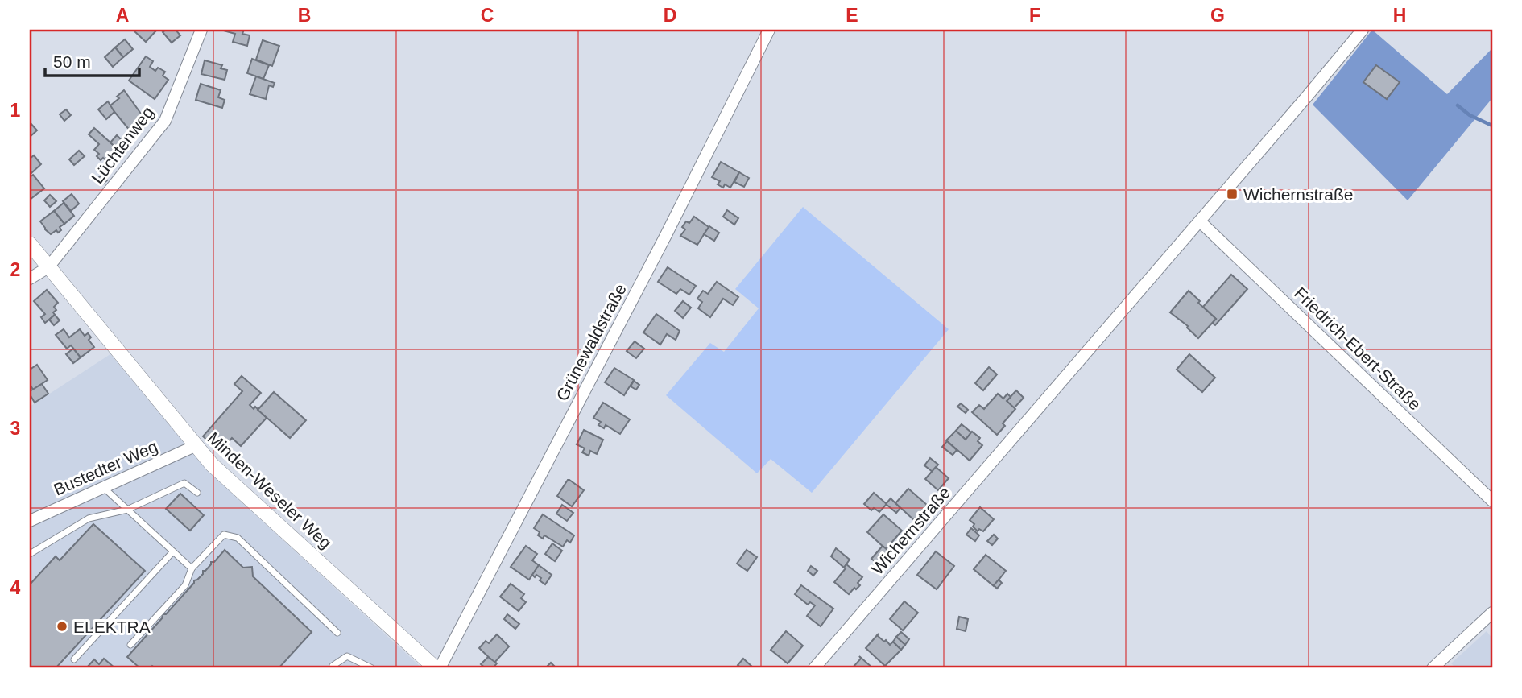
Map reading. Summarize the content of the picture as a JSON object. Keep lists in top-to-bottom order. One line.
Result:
{"streets":{"street":["Lüchtenweg","Grünewaldstraße","Friedrich-Ebert-Straße","Bustedter Weg","Minden-Weseler Weg","Wichernstraße"]},"crossings":[["Lüchtenweg","Minden-Weseler Weg"],["Grünewaldstraße","Minden-Weseler Weg"],["Friedrich-Ebert-Straße","Wichernstraße"],["Bustedter Weg","Minden-Weseler Weg"]],"places":{"transit":["Wichernstraße"],"other":["ELEKTRA"]},"scale_bar":"50 m","grid":{"columns":["A","B","C","D","E","F","G","H"],"rows":["1","2","3","4"]}}
